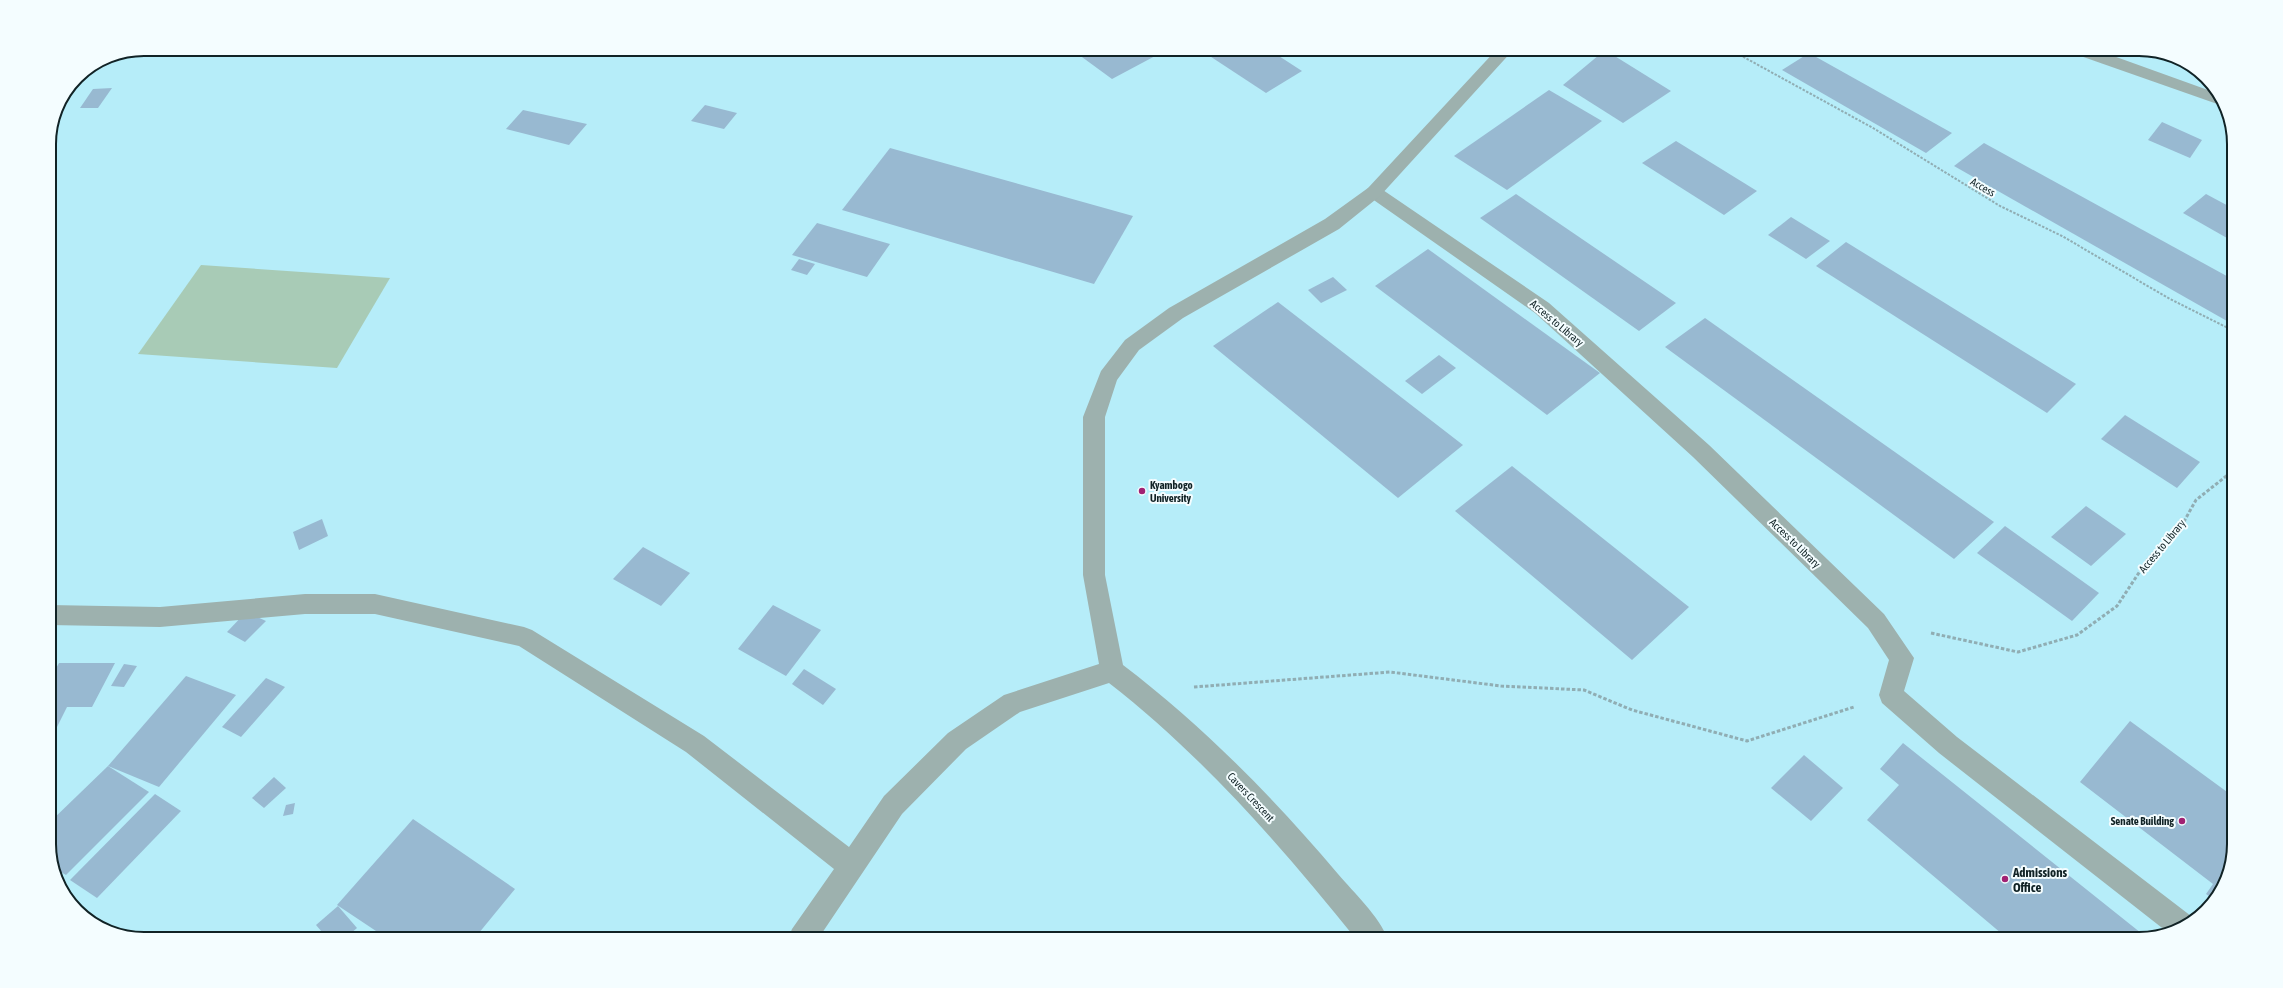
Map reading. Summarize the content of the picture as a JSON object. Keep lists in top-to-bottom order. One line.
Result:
{"streets":{"street":["Access to Library","Cavers Crescent"],"path":["Access"]},"places":["Kyambogo University","Senate Building","Admissions Office"]}
